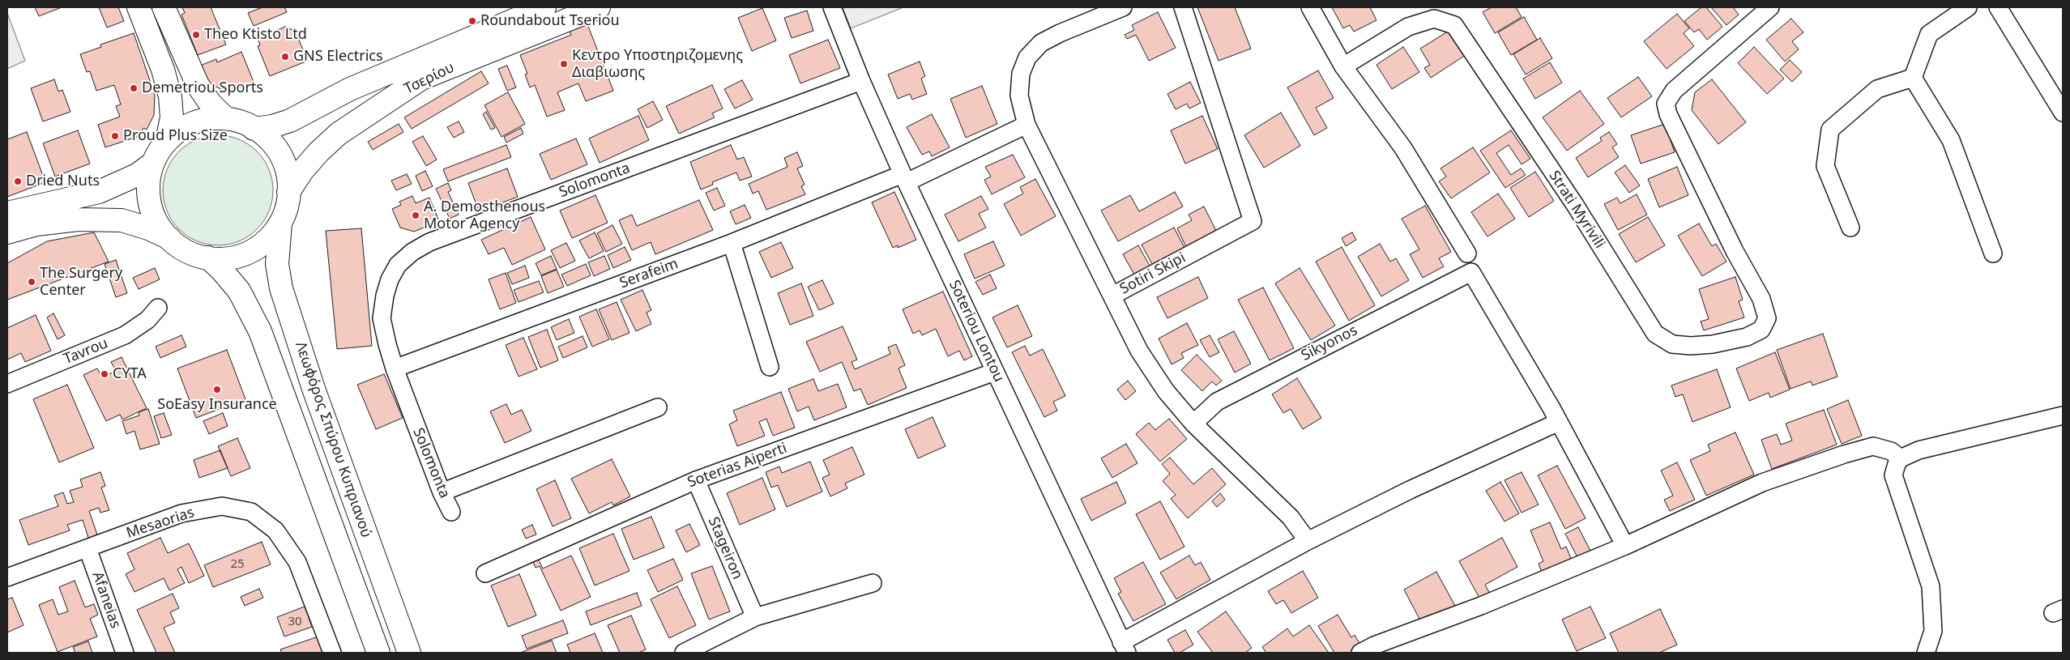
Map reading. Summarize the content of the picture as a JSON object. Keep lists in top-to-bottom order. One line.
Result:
{"streets":{"main road":["Τσερίου","Λεωφόρος Σπύρου Κυπριανού"],"street":["Solomonta","Strati Myrivili","Serafeim","Sotiri Skipi","Soteriou Lontou","Sikyonos","Tavrou","Soterias Aiperti","Mesaorias","Stageiron","Afaneias"]},"crossings":[["Τσερίου","Λεωφόρος Σπύρου Κυπριανού"],["Solomonta","Serafeim"],["Solomonta","Soteriou Lontou"],["Serafeim","Soteriou Lontou"],["Sotiri Skipi","Sikyonos"],["Soteriou Lontou","Soterias Aiperti"],["Soterias Aiperti","Stageiron"],["Mesaorias","Afaneias"]],"places":["Roundabout Tseriou","Theo Ktisto Ltd","GNS Electrics","Κεντρο Υποστηριζομενης Διαβιωσης","Demetriou Sports","Proud Plus Size","Dried Nuts","A. Demosthenous Motor Agency","The Surgery Center","CYTA","SoEasy Insurance"],"house_numbers":["25","30"]}
